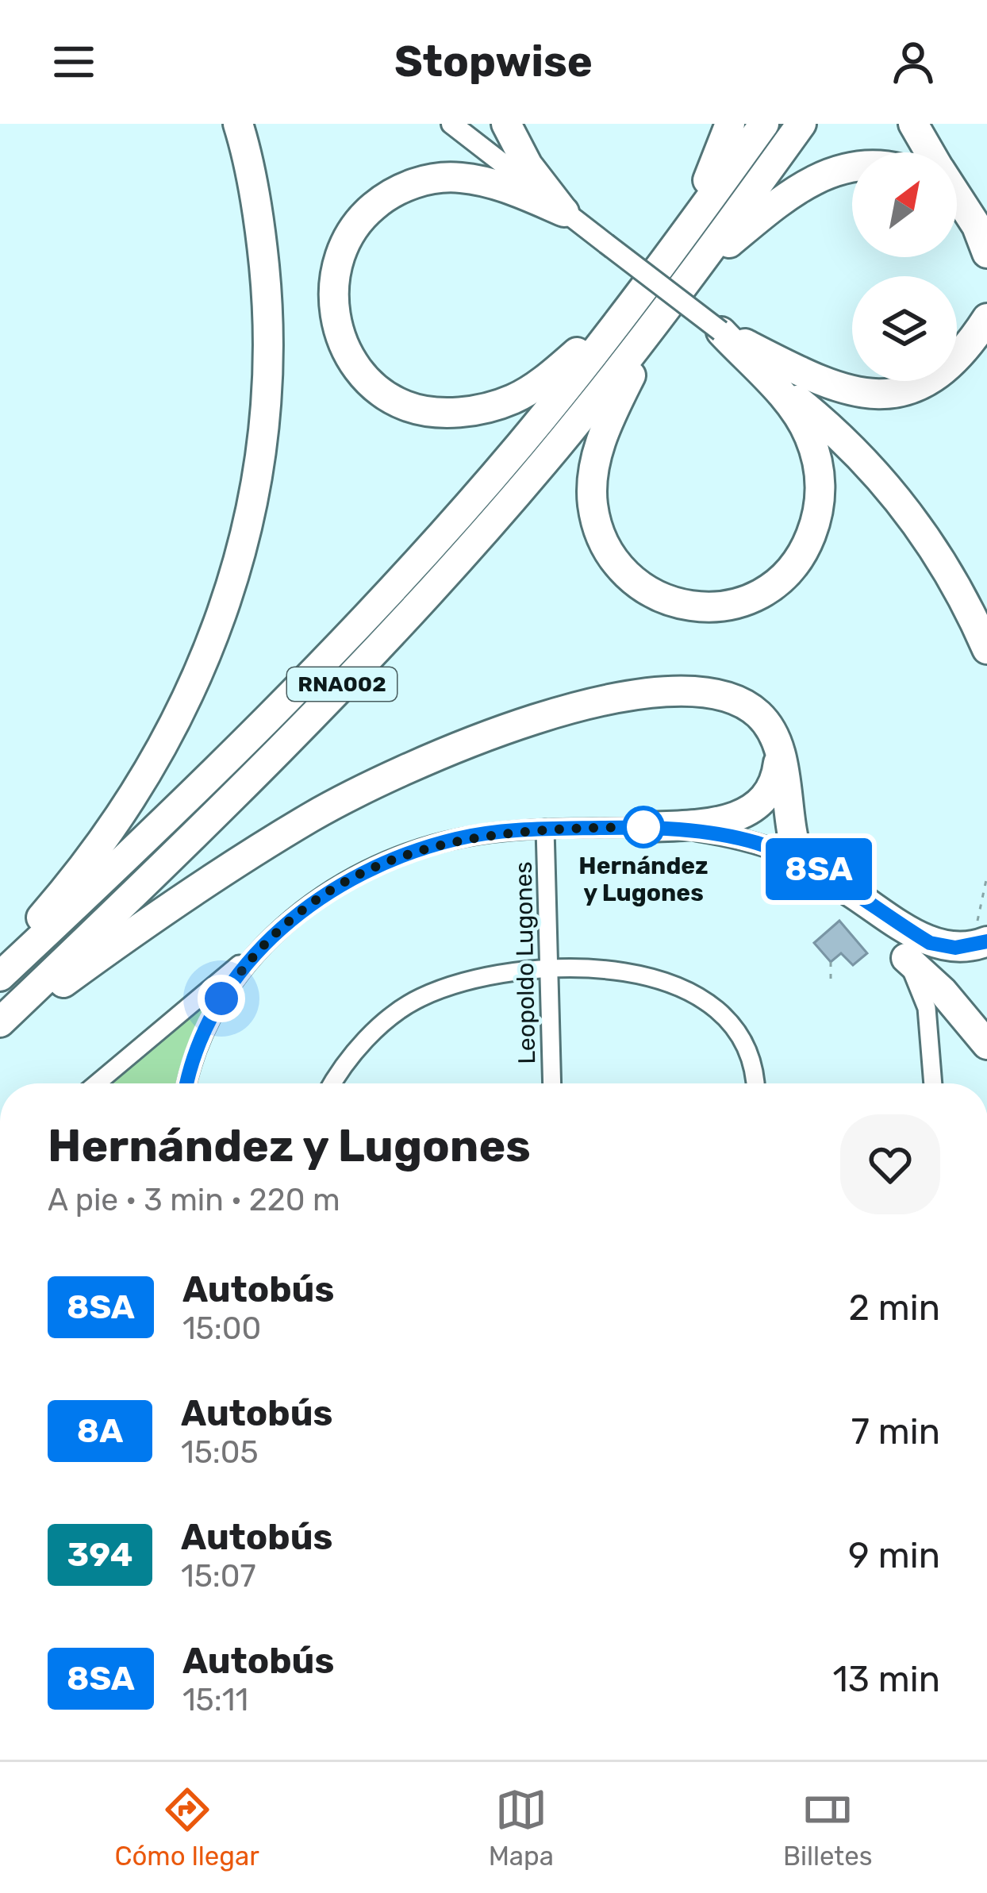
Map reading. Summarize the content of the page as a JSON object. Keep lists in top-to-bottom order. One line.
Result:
{"streets":{"highway":["RNA002"],"street":["Leopoldo Lugones"]},"places":["Hernández y Lugones"],"lines":["bus line 8SA"],"north":"top right","page":{"header":"Stopwise","on_map":"8SA","heading":["Hernández y Lugones","A pie · 3 min · 220 m"],"list":[{"mark":"8SA","name":"Autobús","note":"15:00","value":"2 min"},{"mark":"8A","name":"Autobús","note":"15:05","value":"7 min"},{"mark":"394","name":"Autobús","note":"15:07","value":"9 min"},{"mark":"8SA","name":"Autobús","note":"15:11","value":"13 min"}],"tabs":["Cómo llegar","Mapa","Billetes"]}}
